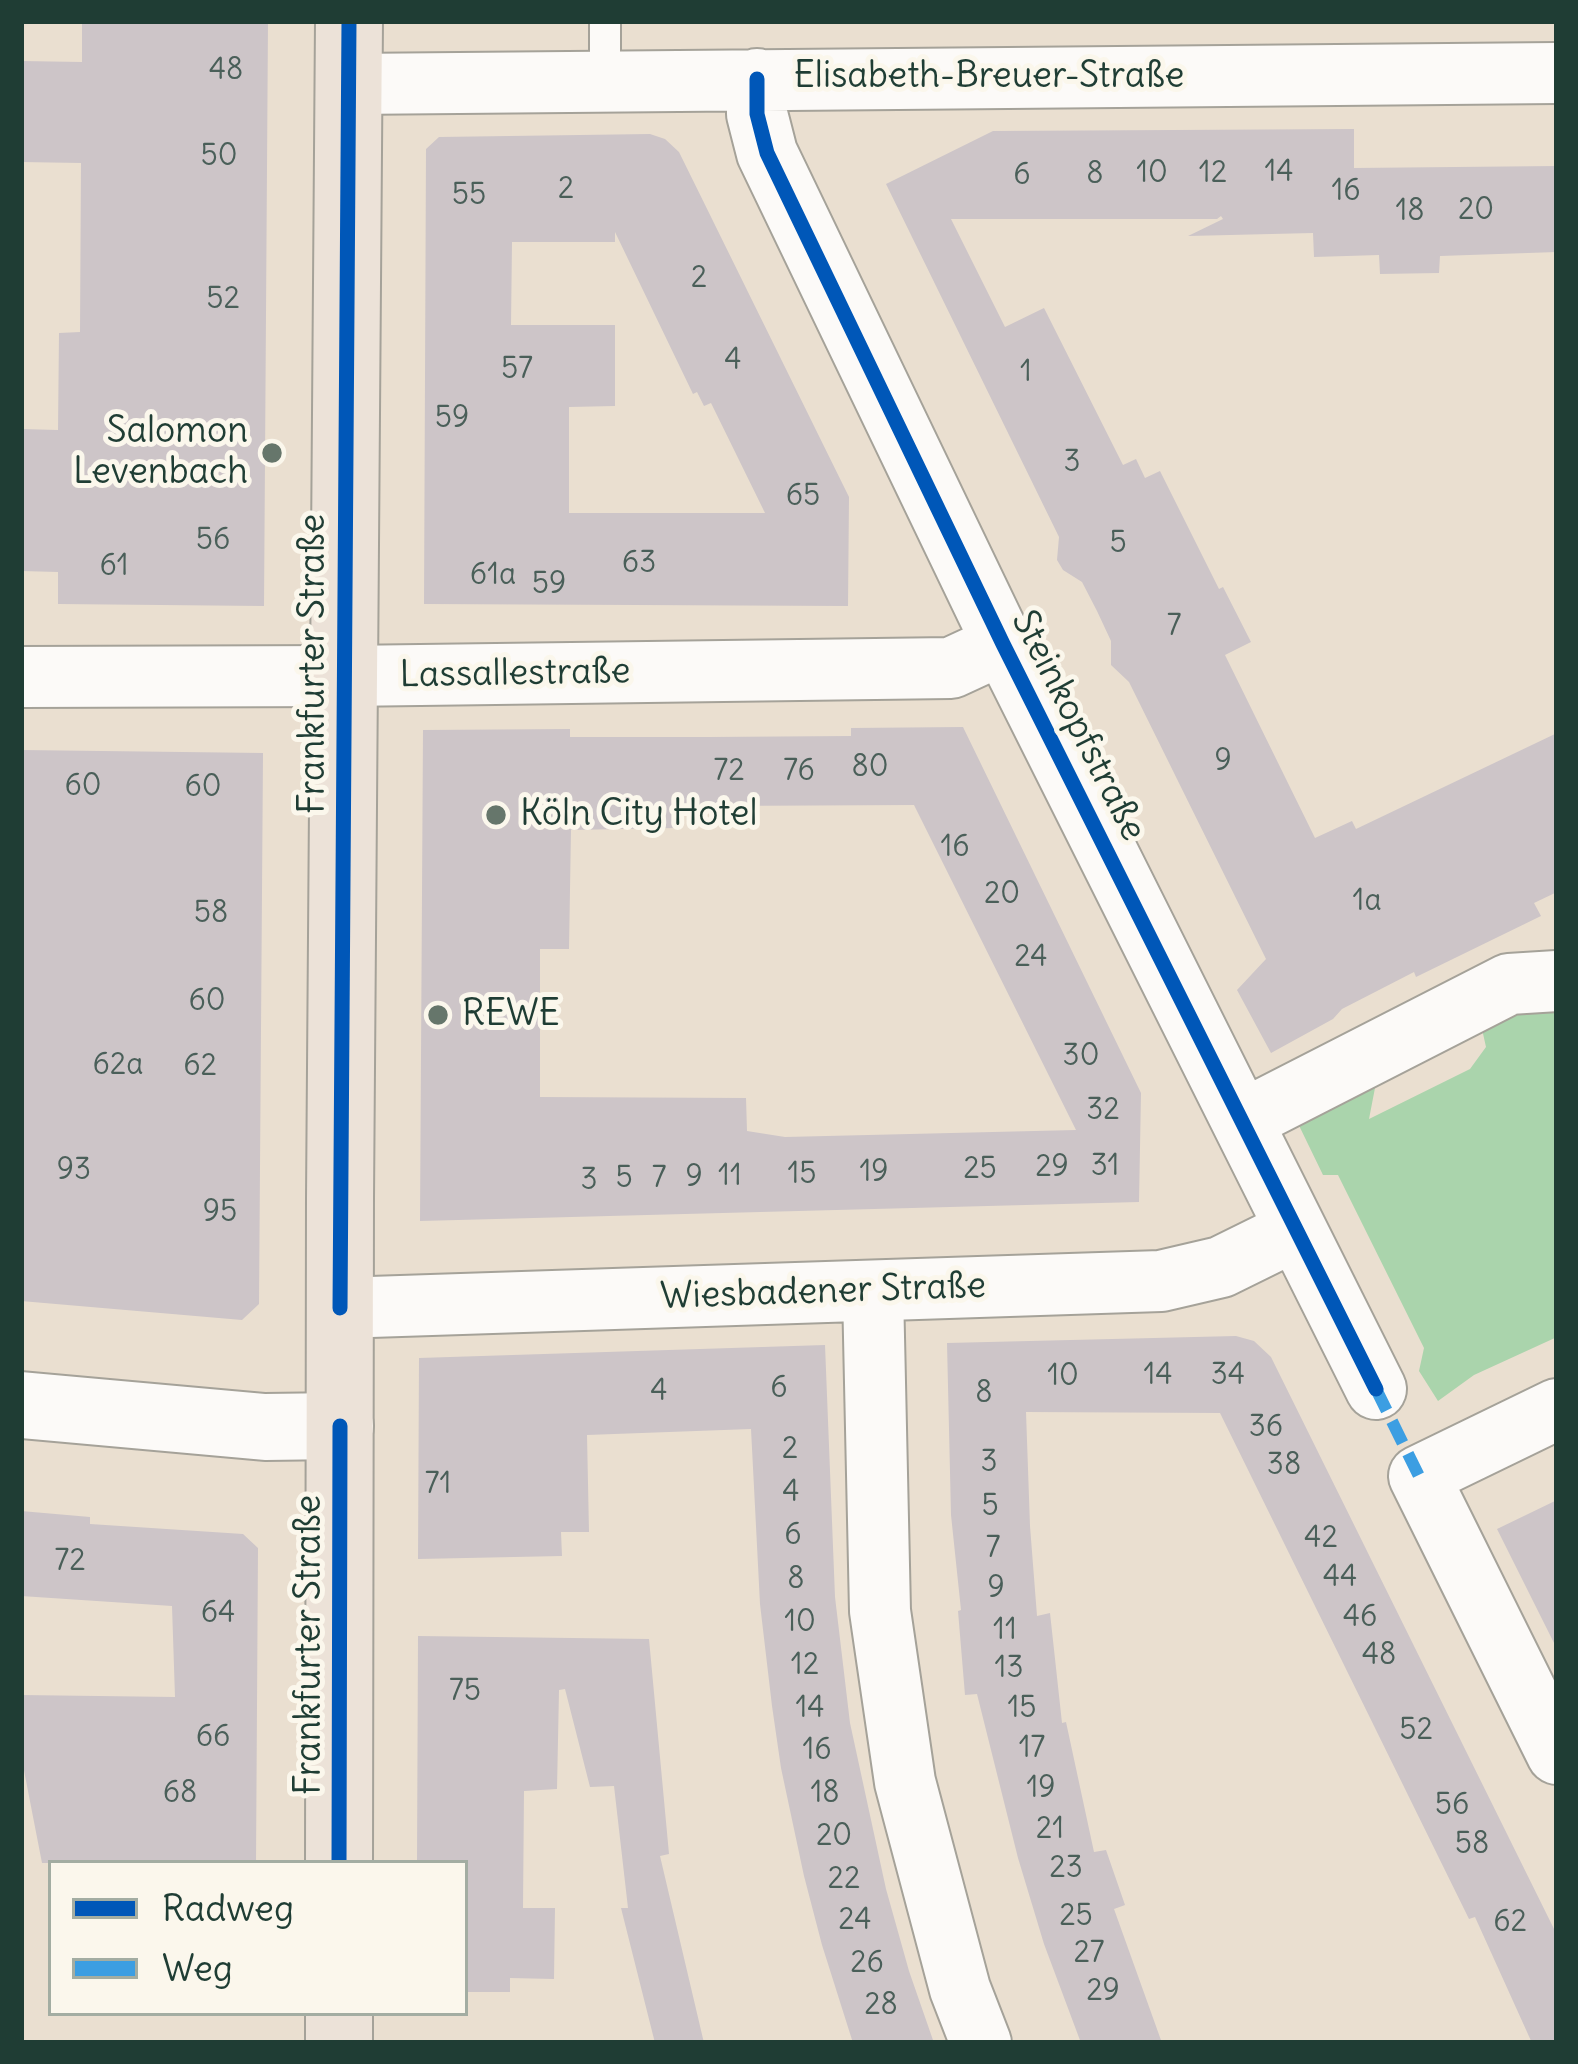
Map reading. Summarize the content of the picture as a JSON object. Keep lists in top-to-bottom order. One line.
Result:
{"streets":{"main road":["Frankfurter Straße"],"street":["Elisabeth-Breuer-Straße","Lassallestraße","Steinkopfstraße","Wiesbadener Straße"]},"crossings":[["Elisabeth-Breuer-Straße","Frankfurter Straße"],["Elisabeth-Breuer-Straße","Steinkopfstraße"],["Frankfurter Straße","Lassallestraße"],["Frankfurter Straße","Wiesbadener Straße"],["Lassallestraße","Steinkopfstraße"],["Steinkopfstraße","Wiesbadener Straße"]],"places":["Salomon Levenbach","Köln City Hotel","REWE"],"house_numbers":["48","50","14","10","12","8","6","2","16","55","20","18","2","52","4","57","1","59","3","65","56","5","63","61","61a","59","7","9","80","72","76","60","60","16","20","1a","58","24","60","30","62a","62","32","31","29","25","93","19","15","11","9","5","7","3","95","14","34","10","6","4","8","36","2","3","38","71","4","5","6","42","7","72","44","8","9","64","46","10","11","48","12","13","75","14","15","52","66","17","16","19","68","18","56","21","20","58","23","22","25","24","62","27","26","29","28"],"legend":["Radweg","Weg"]}
